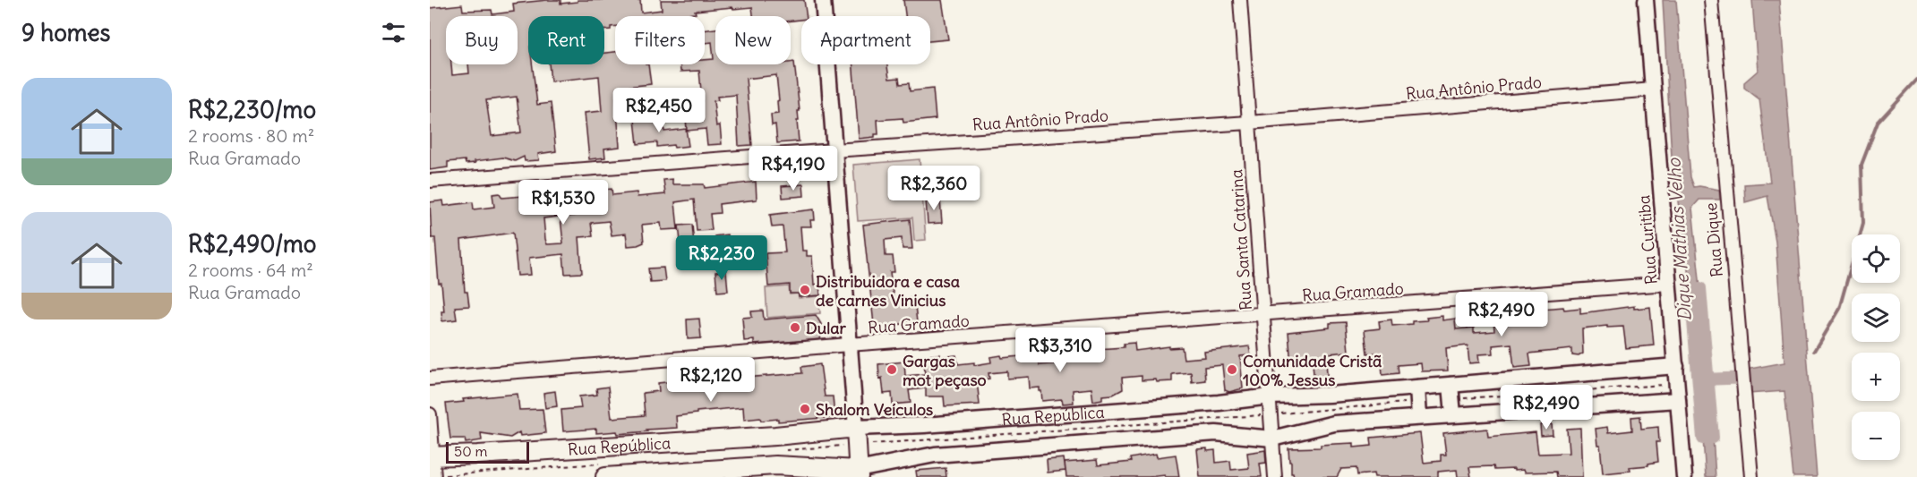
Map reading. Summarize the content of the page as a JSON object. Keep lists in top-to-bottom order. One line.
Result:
{"streets":{"main road":["Rua República"],"street":["Rua Antônio Prado","Rua Santa Catarina","Rua Curitiba","Rua Dique","Rua Gramado"]},"crossings":[["Rua Antônio Prado","Rua Santa Catarina"],["Rua Antônio Prado","Rua Curitiba"],["Rua Santa Catarina","Rua Gramado"],["Rua Santa Catarina","Rua República"],["Rua Curitiba","Rua Gramado"],["Rua Curitiba","Rua República"]],"water":["Dique Mathias Velho"],"places":["Distribuidora e casa de carnes Vinicius","Dular","Gargas mot peçaso","Comunidade Cristã 100% Jessus","Shalom Veículos"],"scale_bar":"50 m","page":{"heading":"9 homes","chip":["Buy","Rent","Filters","New","Apartment"],"list":[{"name":"R$2,230/mo","note":"2 rooms · 80 m² · Rua Gramado"},{"name":"R$2,490/mo","note":"2 rooms · 64 m² · Rua Gramado"}],"price":["R$2,450","R$4,190","R$2,360","R$1,530","R$2,230","R$2,490","R$3,310","R$2,120","R$2,490"],"map_buttons":["+","−"],"scale":"50 m"}}
